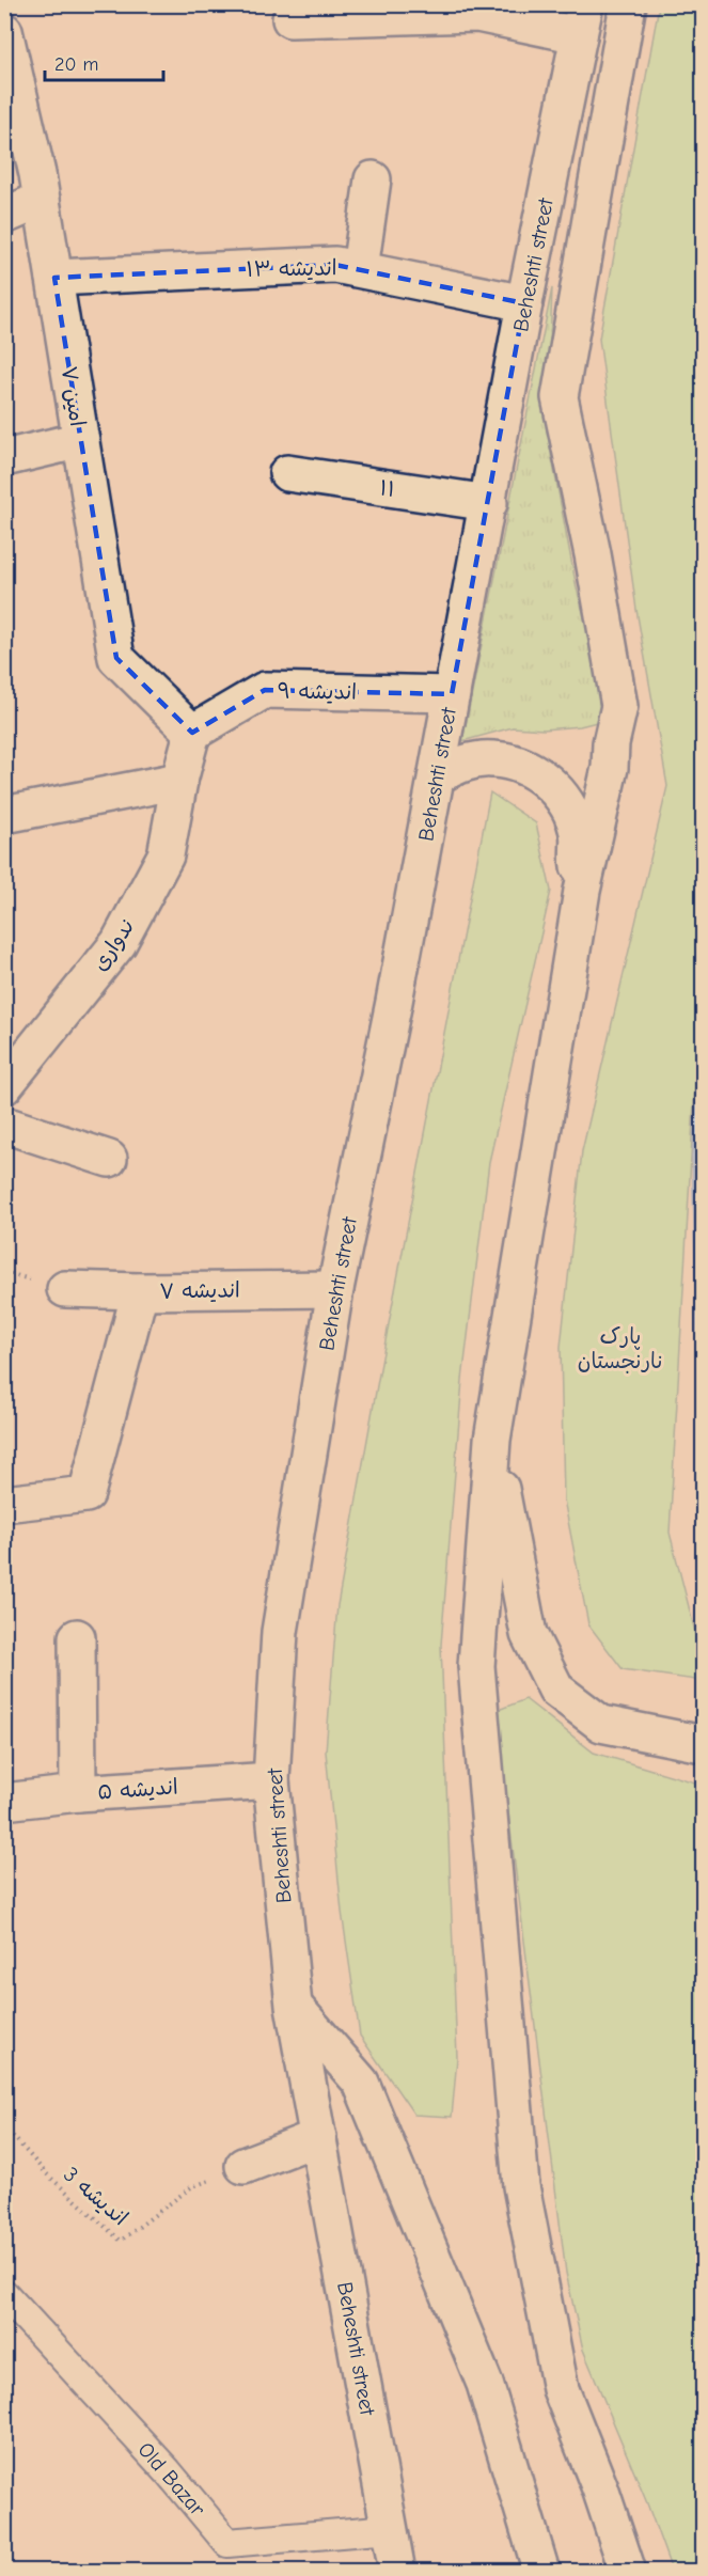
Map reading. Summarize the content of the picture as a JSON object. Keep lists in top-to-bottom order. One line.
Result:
{"streets":{"main road":["Beheshti street","اندیشه ۱۳","امین ۷","۱۱","اندیشه ۹","ندواری","اندیشه ۷","اندیشه ۵"],"street":["Old Bazar"],"path":["اندیشه 3"]},"crossings":[["Beheshti street","اندیشه ۱۳"],["Beheshti street","۱۱"],["Beheshti street","اندیشه ۹"],["Beheshti street","اندیشه ۷"],["Beheshti street","اندیشه ۵"],["Beheshti street","Old Bazar"],["اندیشه ۱۳","امین ۷"],["امین ۷","اندیشه ۹"]],"parks":["پارک نارنجستان"],"scale_bar":"20 m"}
